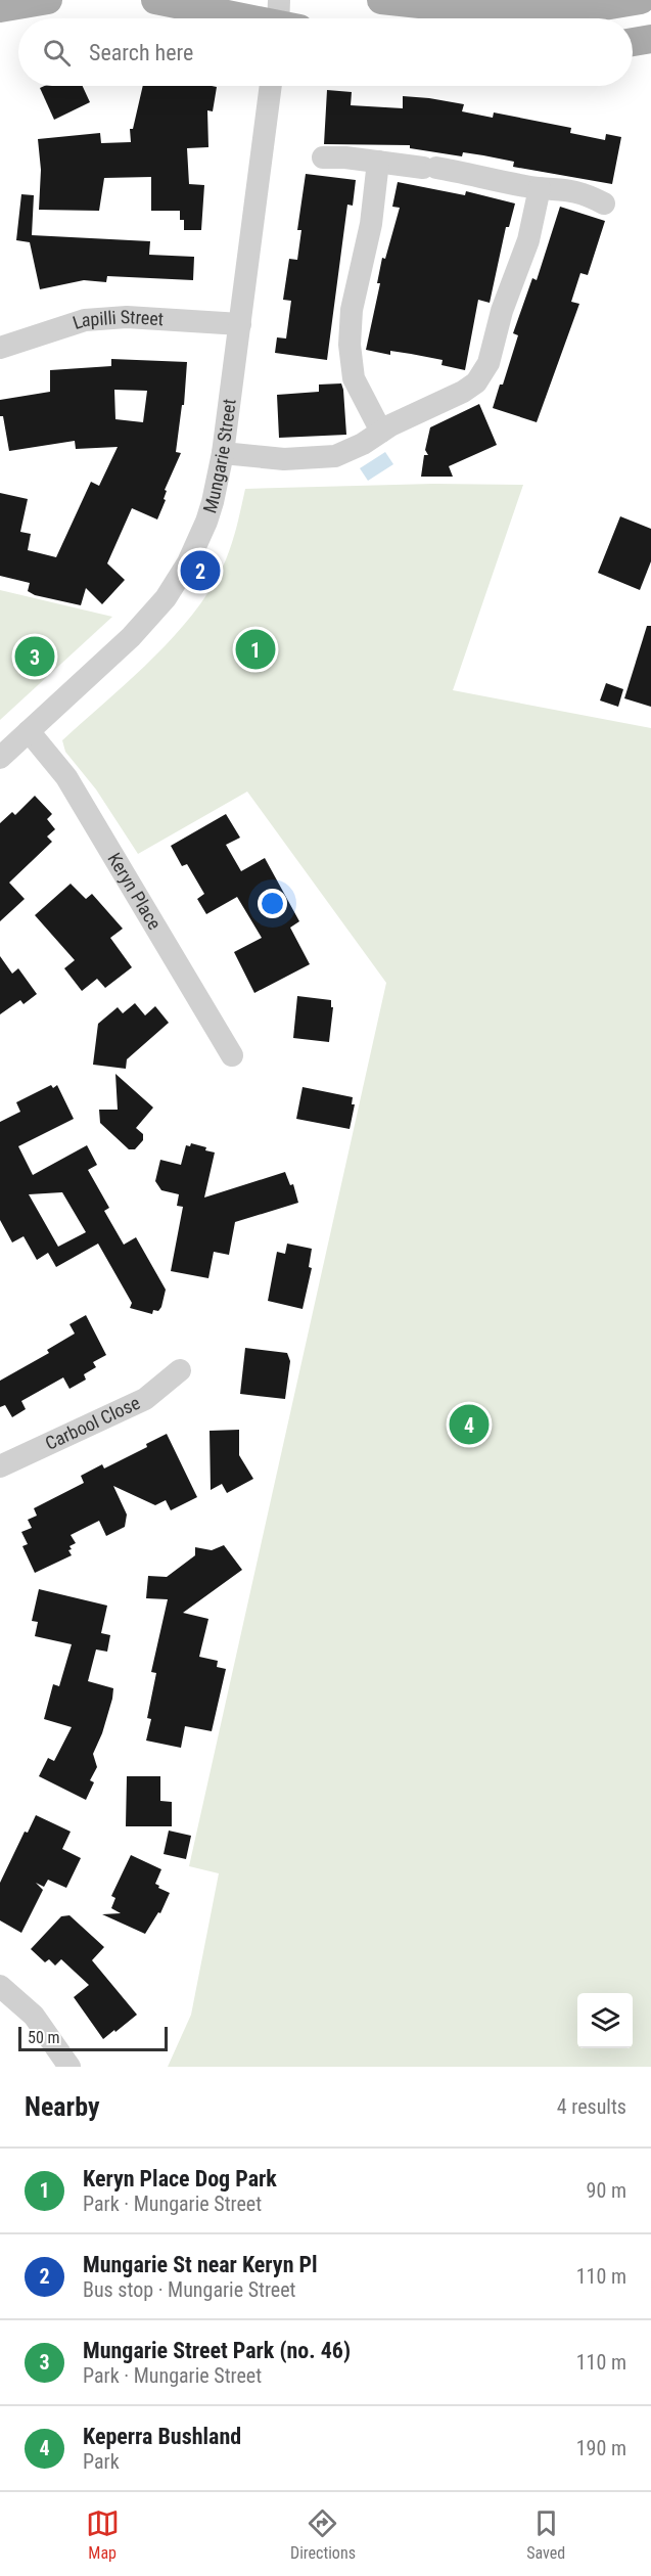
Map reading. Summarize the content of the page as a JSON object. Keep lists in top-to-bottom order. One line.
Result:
{"streets":{"street":["Lapilli Street","Mungarie Street","Keryn Place","Carbool Close"]},"crossings":[["Lapilli Street","Mungarie Street"],["Mungarie Street","Keryn Place"]],"scale_bar":"50 m","page":{"search":"Search here","pins":["2","1","3","4"],"scale":"50 m","heading":["Nearby","4 results"],"list":[{"mark":"1","name":"Keryn Place Dog Park","note":"Park · Mungarie Street","value":"90 m"},{"mark":"2","name":"Mungarie St near Keryn Pl","note":"Bus stop · Mungarie Street","value":"110 m"},{"mark":"3","name":"Mungarie Street Park (no. 46)","note":"Park · Mungarie Street","value":"110 m"},{"mark":"4","name":"Keperra Bushland","note":"Park","value":"190 m"}],"nav":["Map","Directions","Saved"]}}
